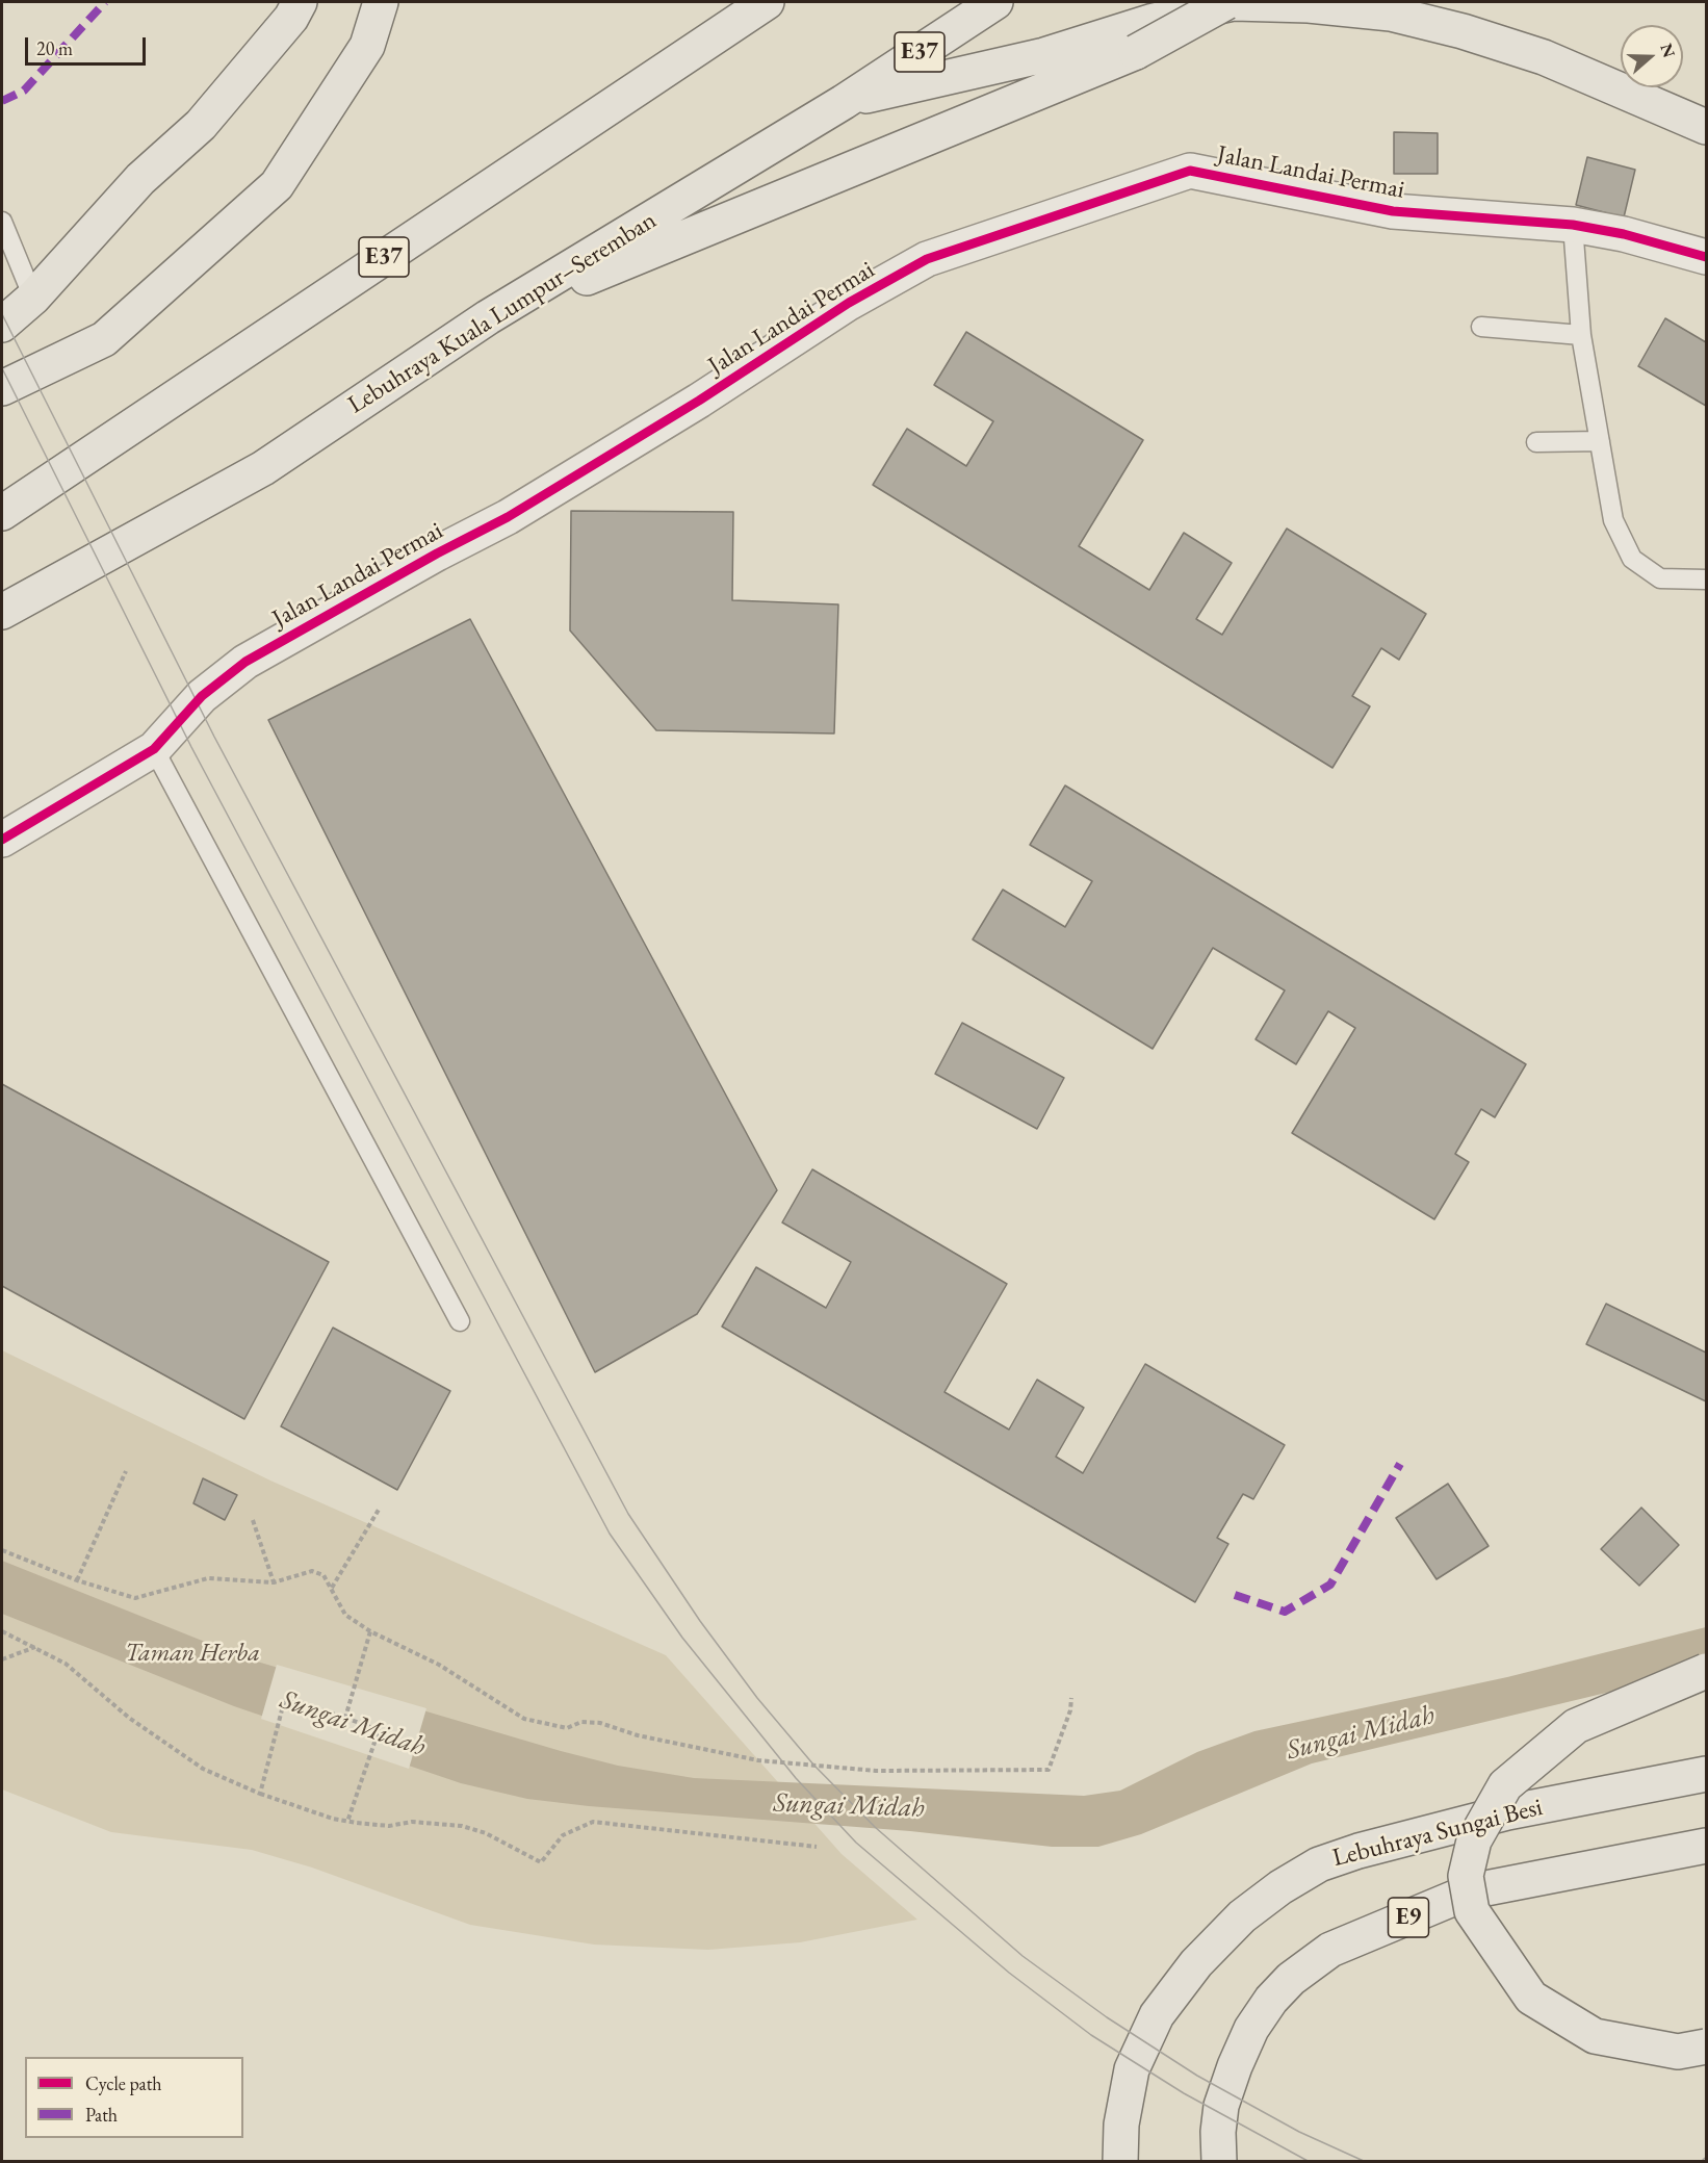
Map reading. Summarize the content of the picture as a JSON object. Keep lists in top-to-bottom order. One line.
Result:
{"streets":{"highway":["E37","Lebuhraya Kuala Lumpur–Seremban","Lebuhraya Sungai Besi","E9"],"street":["Jalan Landai Permai"]},"water":["Sungai Midah"],"parks":["Taman Herba"],"legend":["Cycle path","Path"],"scale_bar":"20 m","north":"right"}
